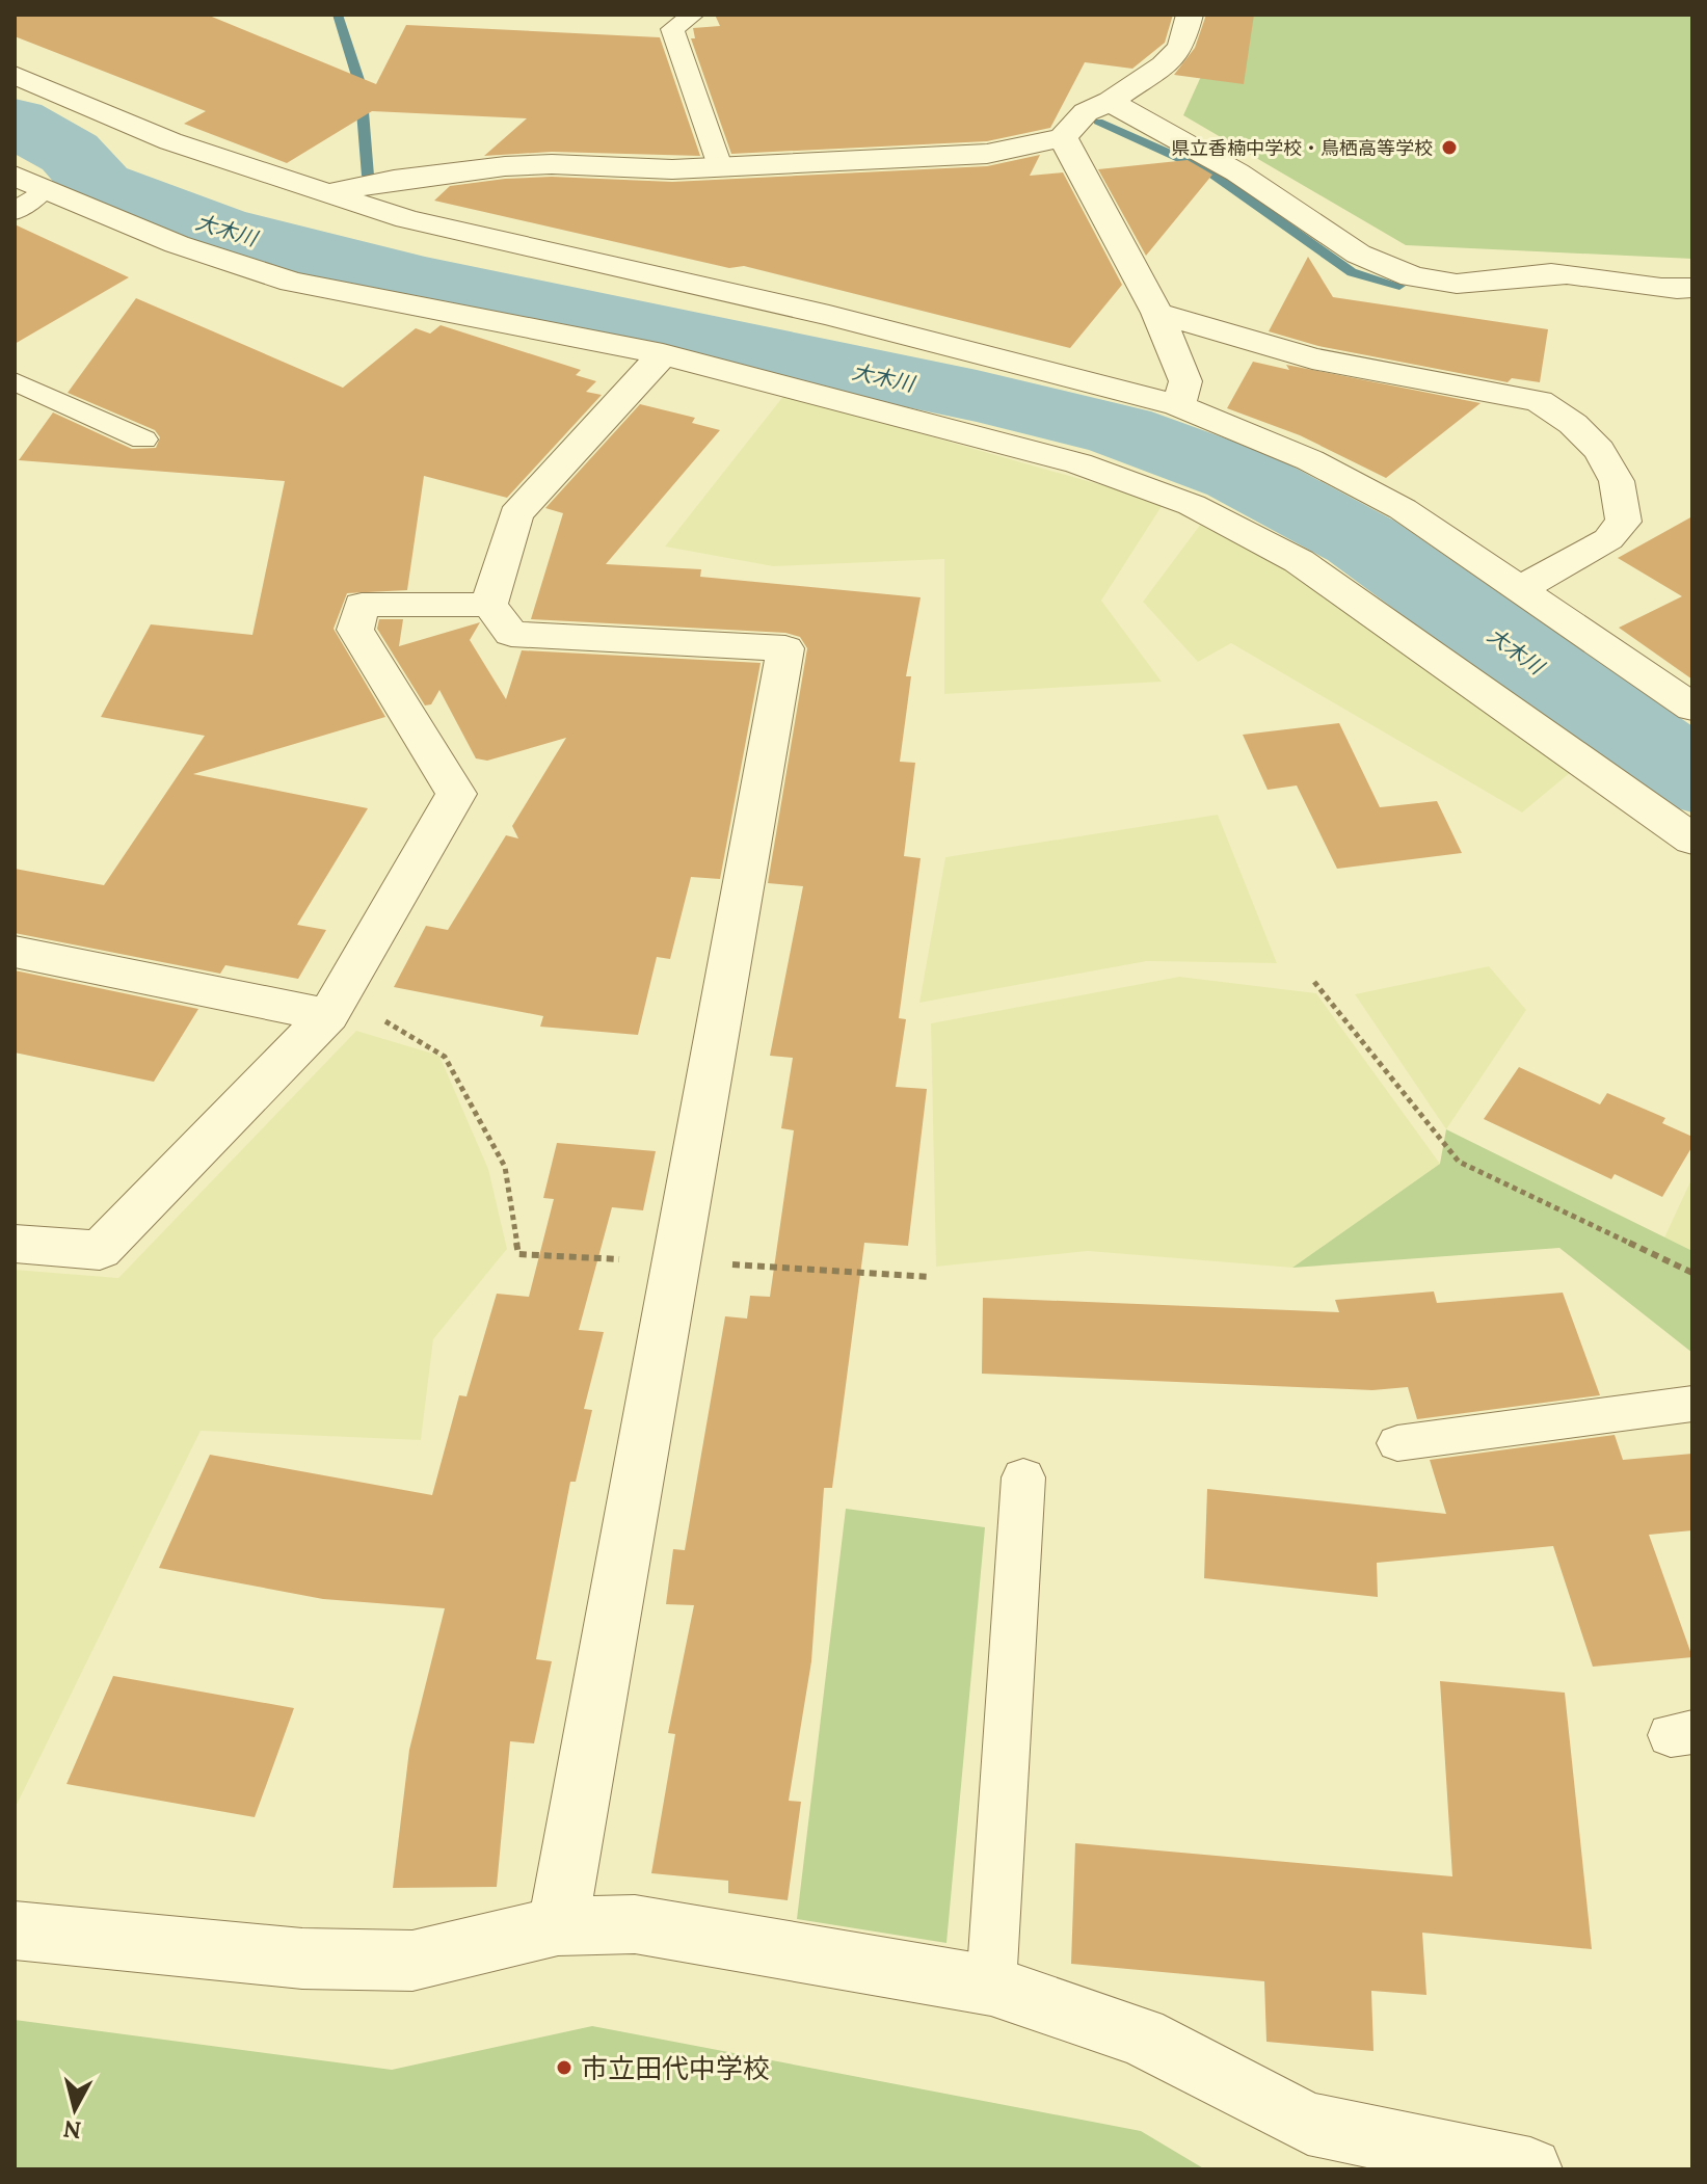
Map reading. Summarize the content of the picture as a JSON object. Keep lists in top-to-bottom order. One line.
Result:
{"water":["大木川"],"places":["県立香楠中学校・鳥栖高等学校","市立田代中学校"],"north":"bottom"}
